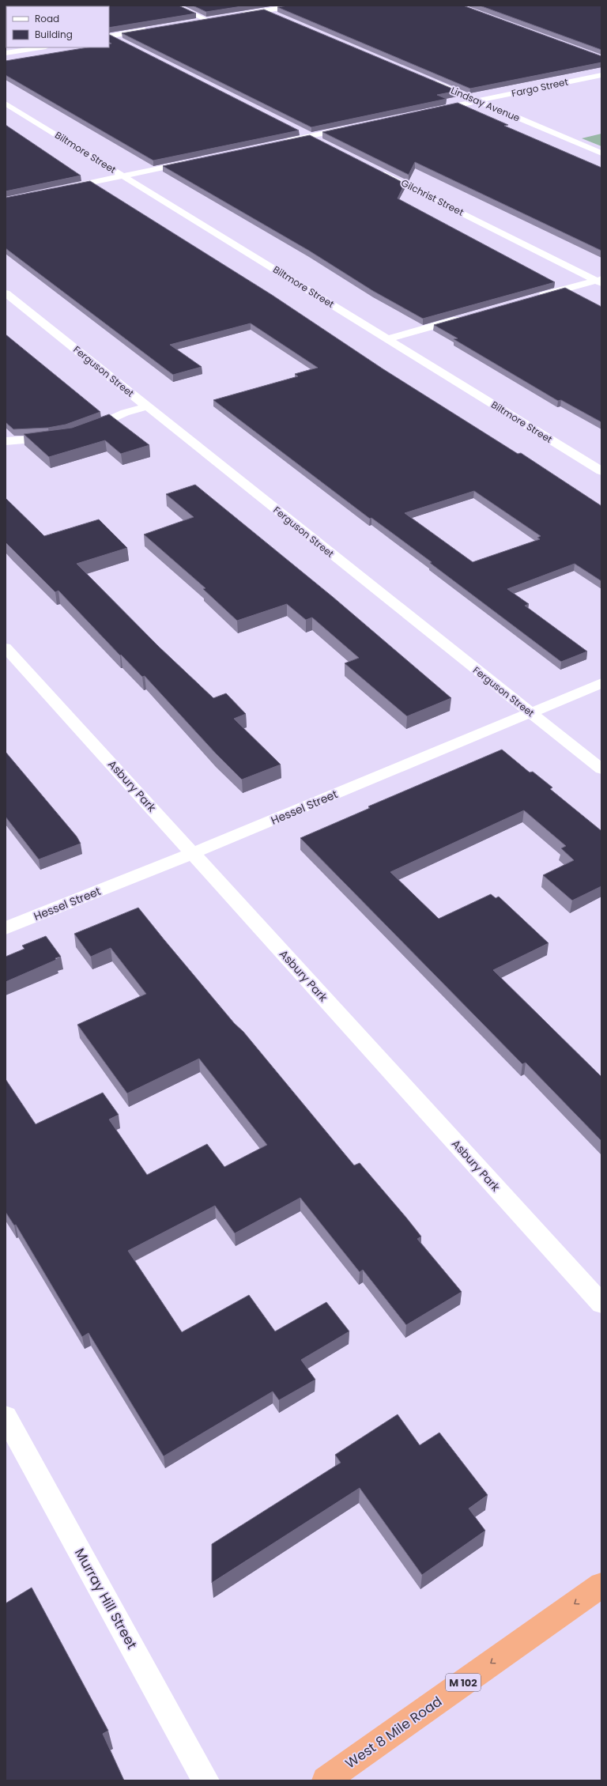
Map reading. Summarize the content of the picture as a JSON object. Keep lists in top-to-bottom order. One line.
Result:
{"streets":{"highway":["M 102","West 8 Mile Road"],"street":["Fargo Street","Lindsay Avenue","Biltmore Street","Gilchrist Street","Ferguson Street","Asbury Park","Hessel Street","Murray Hill Street"]},"crossings":[["Fargo Street","Lindsay Avenue"],["Ferguson Street","Hessel Street"],["Asbury Park","Hessel Street"]],"one_way":["West 8 Mile Road"],"legend":["Road","Building"]}
